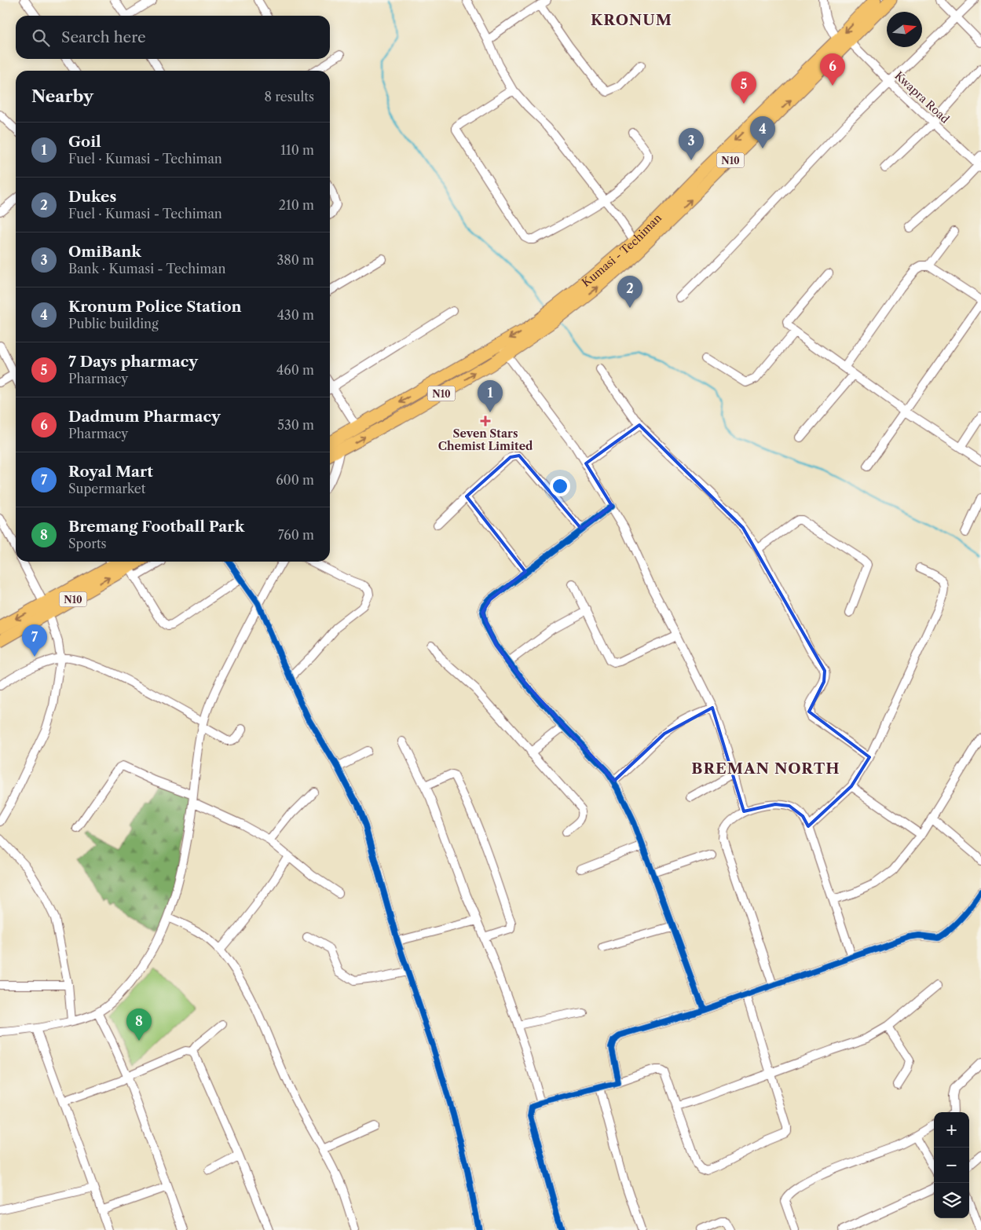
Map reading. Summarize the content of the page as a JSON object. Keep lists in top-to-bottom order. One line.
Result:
{"streets":{"highway":["N10","Kumasi - Techiman"],"street":["Kwapra Road"]},"crossings":[["Kwapra Road","N10"],["N10","Kumasi - Techiman"]],"districts":["KRONUM","BREMAN NORTH"],"places":{"health":["Seven Stars Chemist Limited"]},"north":"right","page":{"search":"Search here","pins":["6","5","4","3","2","1","7","8"],"heading":["Nearby","8 results"],"list":[{"mark":"1","name":"Goil","note":"Fuel · Kumasi - Techiman","value":"110 m"},{"mark":"2","name":"Dukes","note":"Fuel · Kumasi - Techiman","value":"210 m"},{"mark":"3","name":"OmiBank","note":"Bank · Kumasi - Techiman","value":"380 m"},{"mark":"4","name":"Kronum Police Station","note":"Public building","value":"430 m"},{"mark":"5","name":"7 Days pharmacy","note":"Pharmacy","value":"460 m"},{"mark":"6","name":"Dadmum Pharmacy","note":"Pharmacy","value":"530 m"},{"mark":"7","name":"Royal Mart","note":"Supermarket","value":"600 m"},{"mark":"8","name":"Bremang Football Park","note":"Sports","value":"760 m"}],"map_buttons":["+","−"]}}
